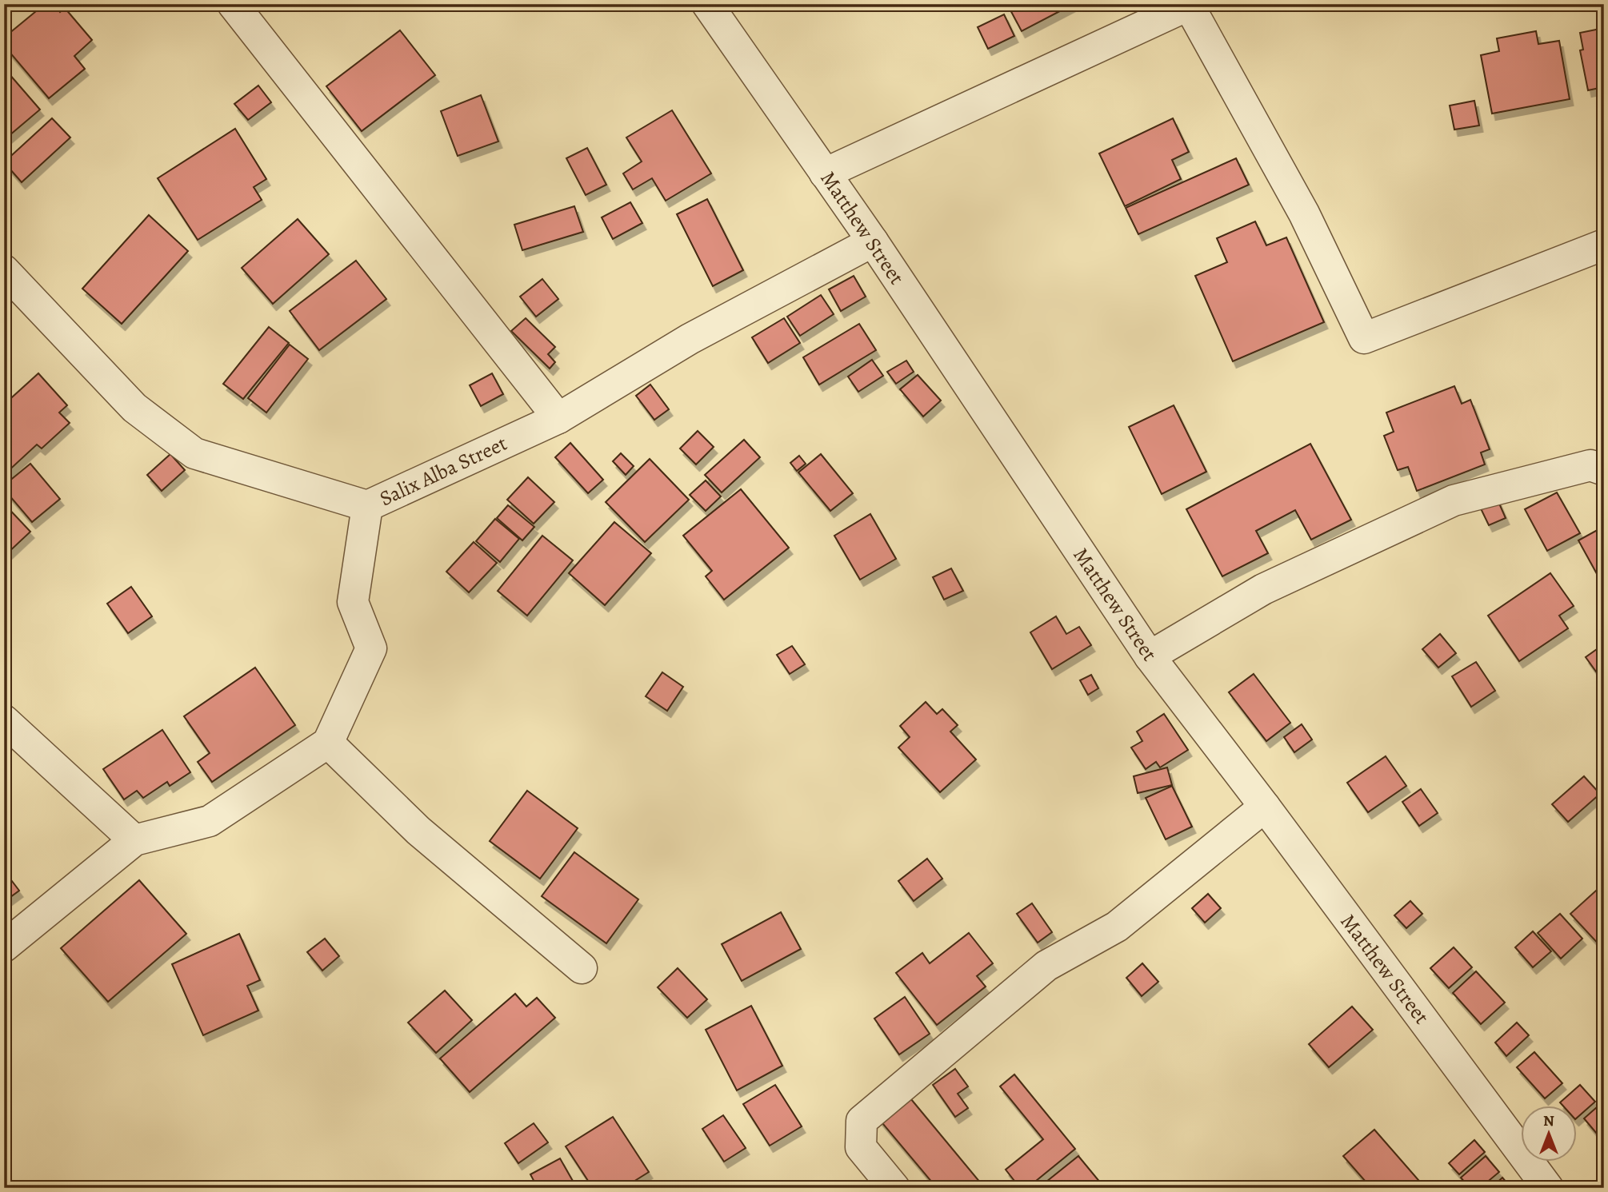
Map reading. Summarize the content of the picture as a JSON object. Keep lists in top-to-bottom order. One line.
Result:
{"streets":{"street":["Matthew Street","Salix Alba Street"]},"crossings":[["Matthew Street","Salix Alba Street"]],"north":"top"}
